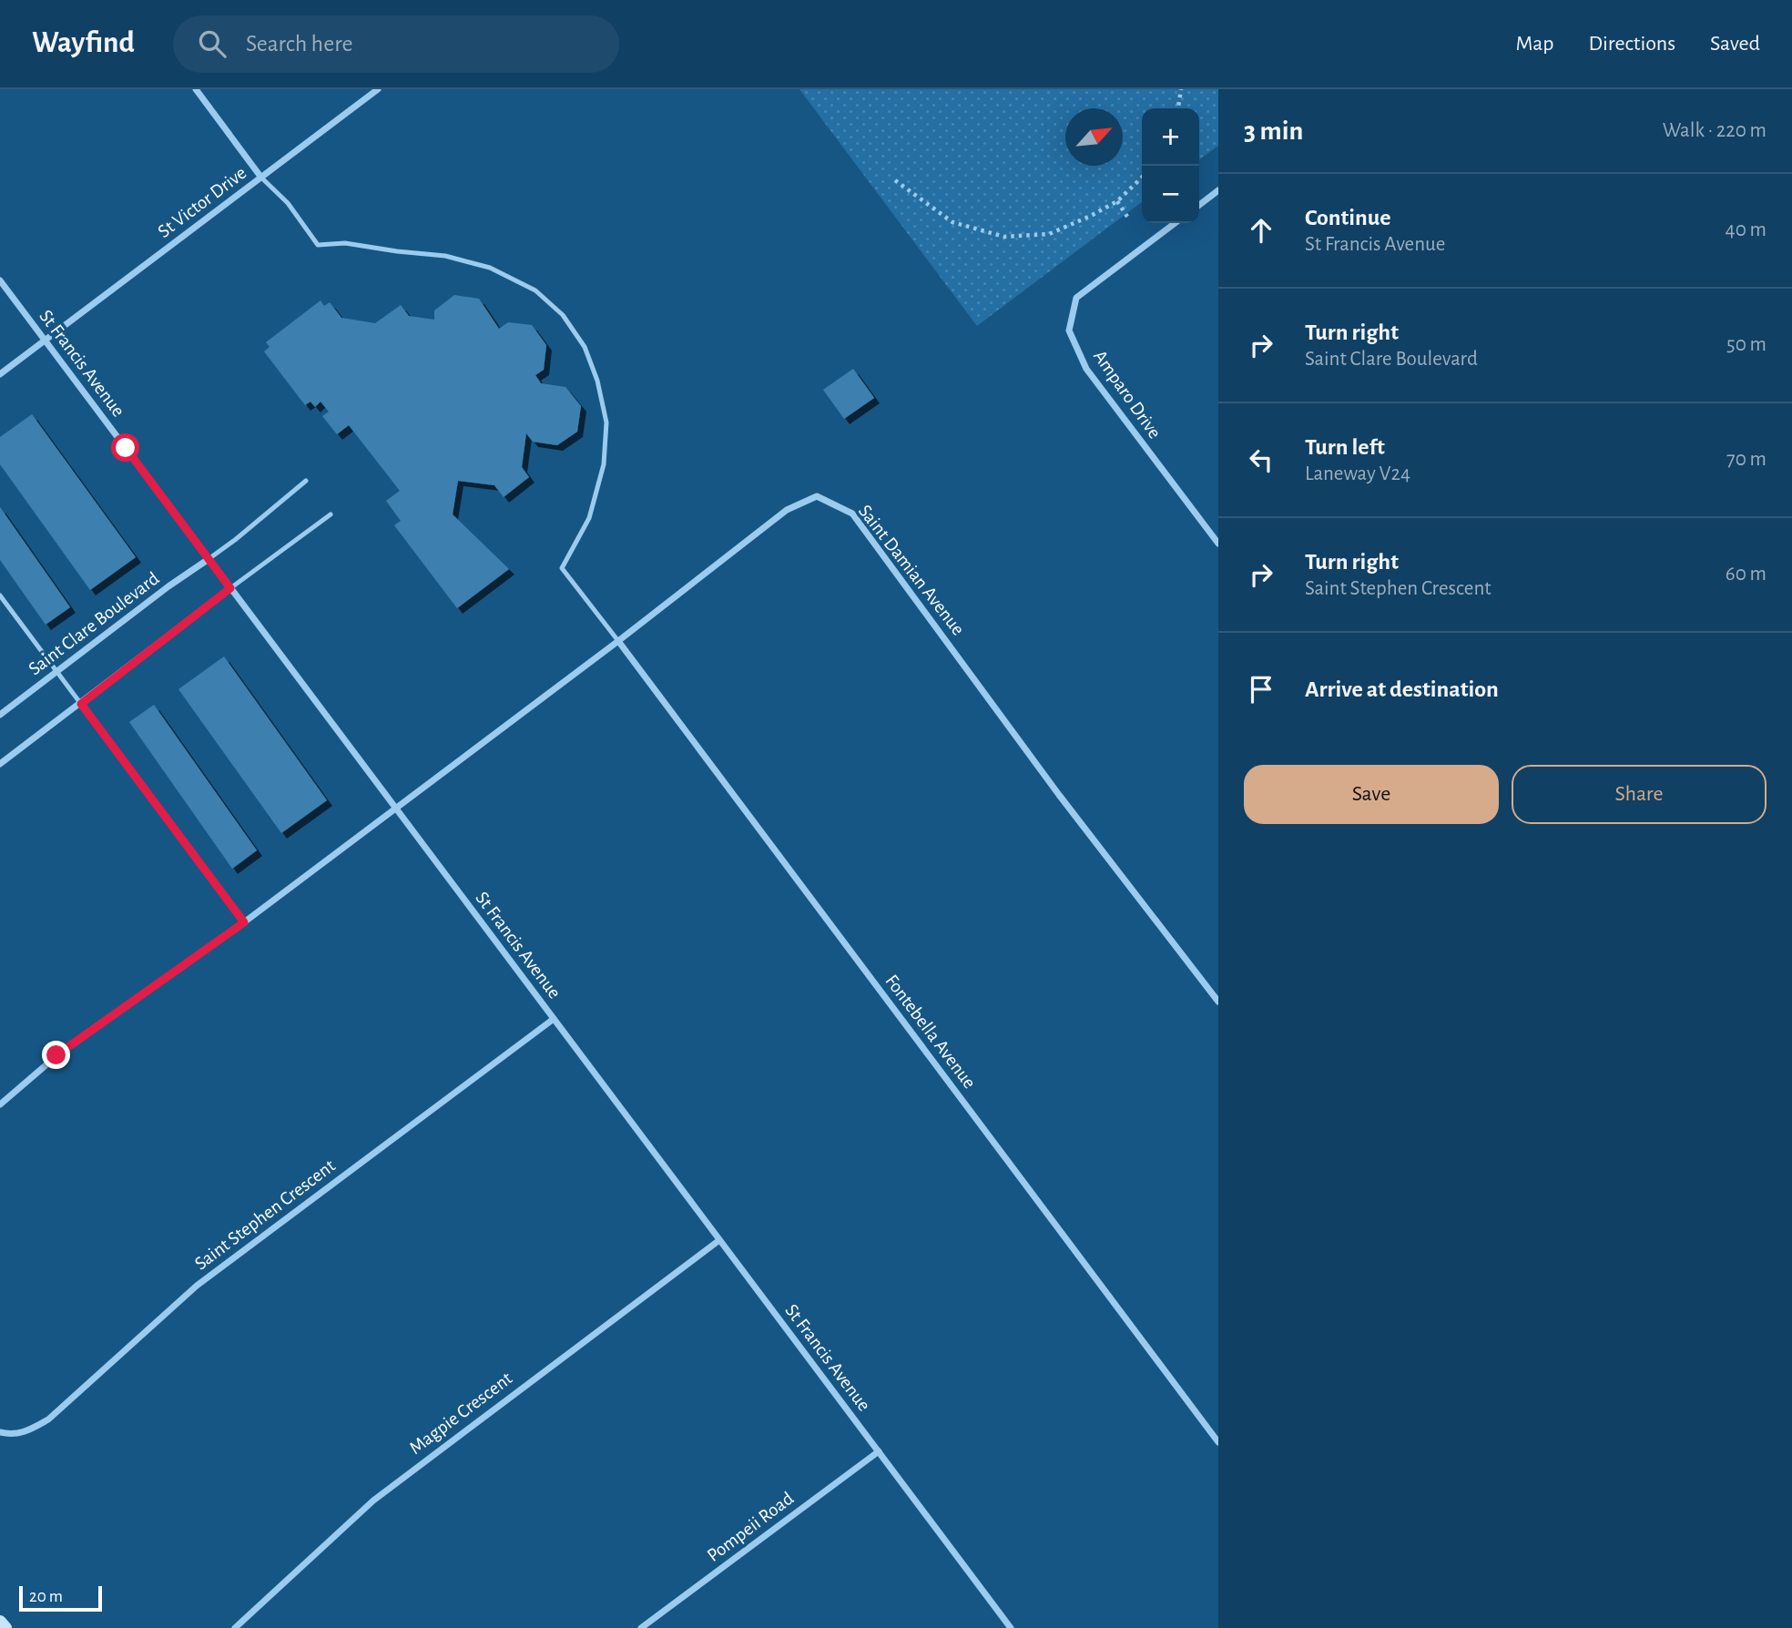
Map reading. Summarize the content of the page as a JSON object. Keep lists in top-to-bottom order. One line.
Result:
{"streets":{"street":["St Victor Drive","St Francis Avenue","Amparo Drive","Saint Damian Avenue","Saint Clare Boulevard","Fontebella Avenue","Saint Stephen Crescent","Magpie Crescent","Pompeii Road"]},"crossings":[["St Victor Drive","St Francis Avenue"],["St Francis Avenue","Saint Damian Avenue"],["St Francis Avenue","Saint Clare Boulevard"],["St Francis Avenue","Saint Stephen Crescent"],["St Francis Avenue","Magpie Crescent"],["St Francis Avenue","Pompeii Road"],["Saint Damian Avenue","Fontebella Avenue"]],"scale_bar":"20 m","north":"top right","page":{"header":"Wayfind","search":"Search here","nav":["Map","Directions","Saved"],"heading":["3 min","Walk · 220 m"],"map_buttons":["+","−"],"list":[["Continue","St Francis Avenue","40 m"],["Turn right","Saint Clare Boulevard","50 m"],["Turn left","Laneway V24","70 m"],["Turn right","Saint Stephen Crescent","60 m"],"Arrive at destination"],"buttons":["Save","Share"],"scale":"20 m"}}
